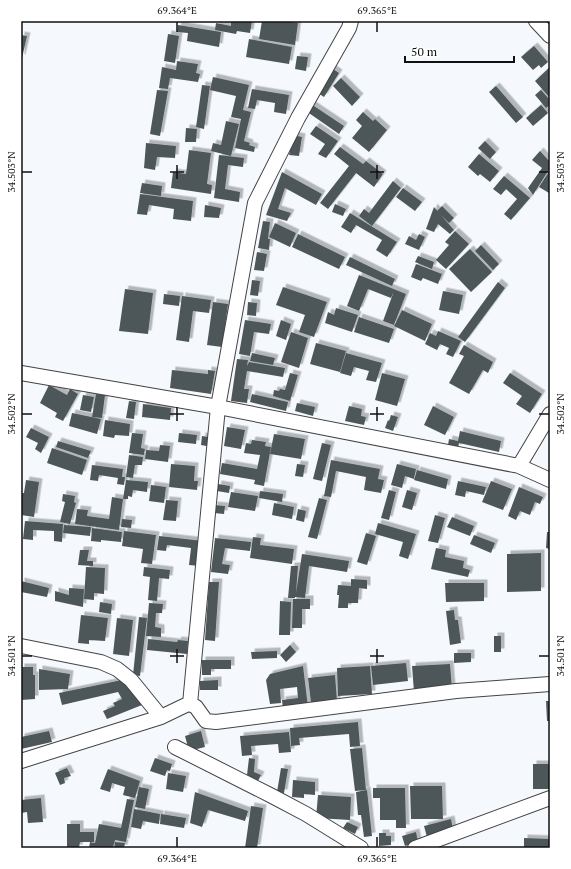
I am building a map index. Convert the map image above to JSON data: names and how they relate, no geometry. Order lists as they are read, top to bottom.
{
  "scale_bar": "50 m",
  "coordinates": [
    "69.364°E",
    "69.365°E",
    "34.503°N",
    "34.502°N",
    "34.501°N"
  ]
}
